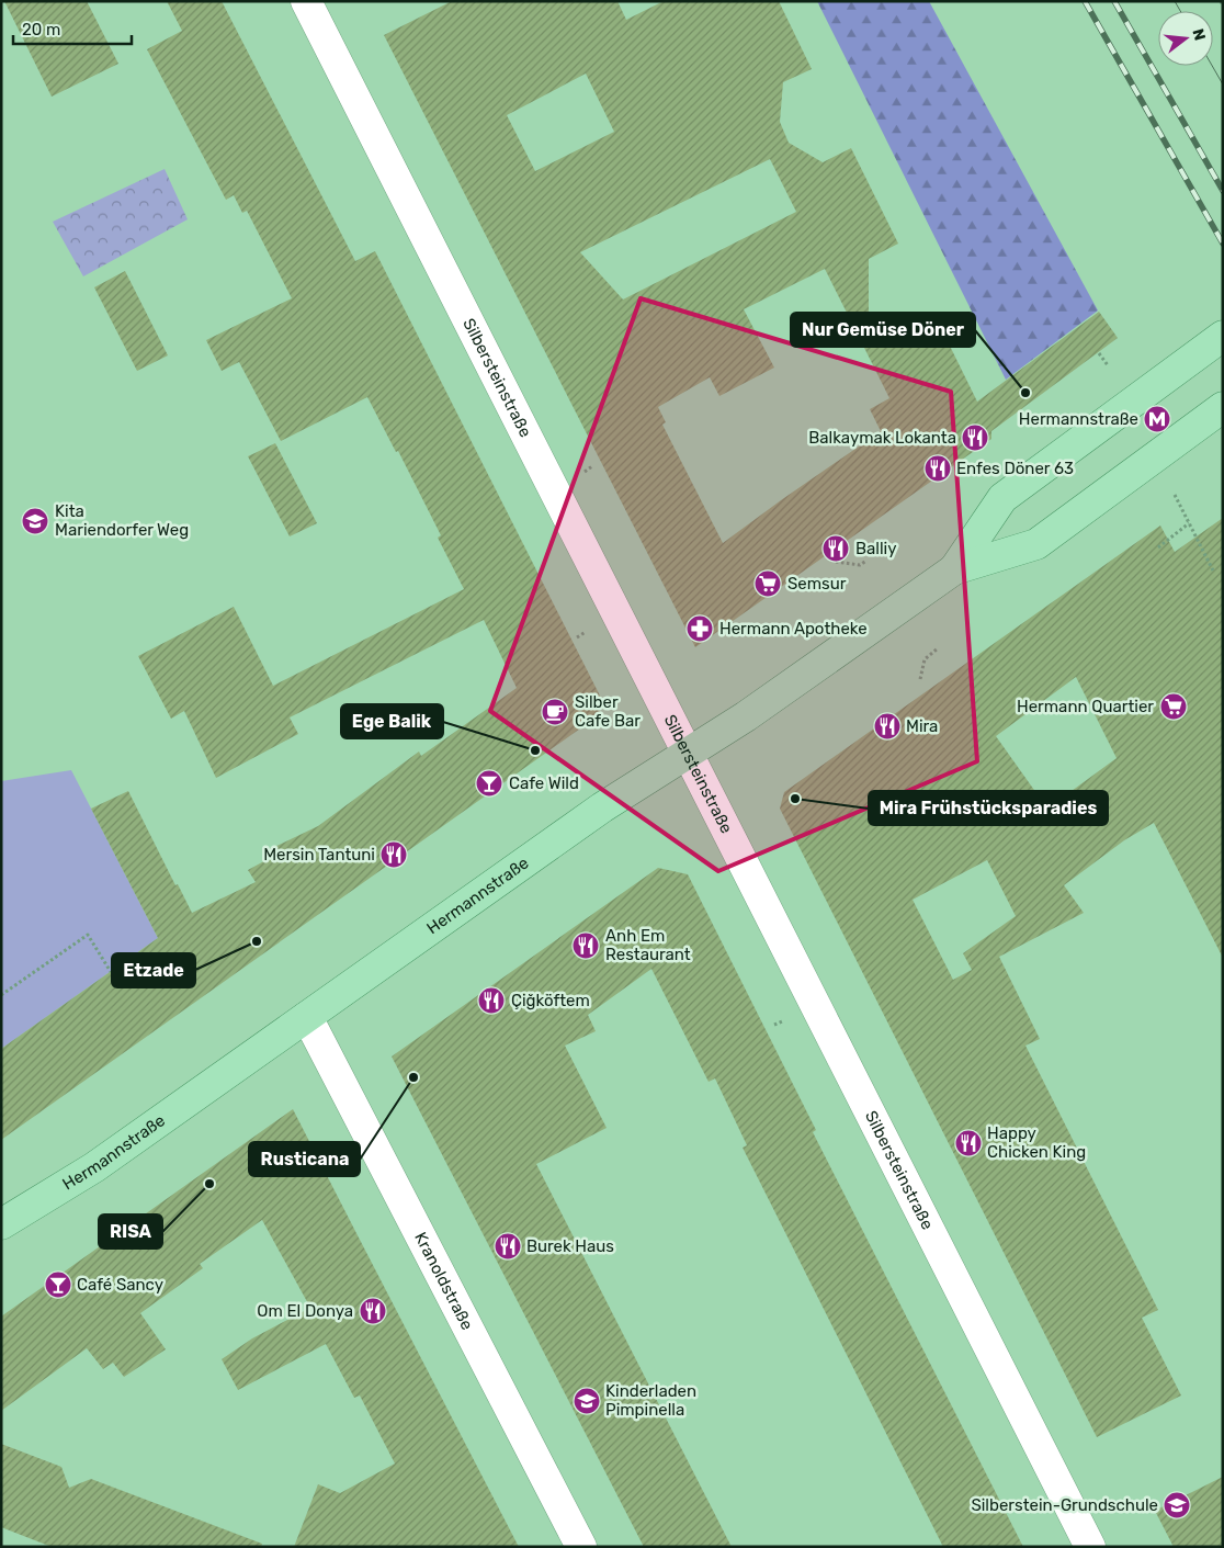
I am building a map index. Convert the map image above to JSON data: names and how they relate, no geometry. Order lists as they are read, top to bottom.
{
  "streets": {
    "main road": ["Hermannstraße"],
    "street": ["Silbersteinstraße", "Kranoldstraße"]
  },
  "crossings": [
    ["Silbersteinstraße", "Hermannstraße"],
    ["Hermannstraße", "Kranoldstraße"]
  ],
  "places": {
    "other": [
      "Nur Gemüse Döner",
      "Ege Balik",
      "Mira Frühstücksparadies",
      "Etzade",
      "Rusticana",
      "RISA"
    ],
    "metro station": ["Hermannstraße"],
    "restaurant": [
      "Balkaymak Lokanta",
      "Enfes Döner 63",
      "Balliy",
      "Mira",
      "Mersin Tantuni",
      "Anh Em Restaurant",
      "Çiğköftem",
      "Happy Chicken King",
      "Burek Haus",
      "Om El Donya"
    ],
    "school or university": ["Kita Mariendorfer Weg", "Kinderladen Pimpinella", "Silberstein-Grundschule"],
    "supermarket": ["Semsur", "Hermann Quartier"],
    "pharmacy": ["Hermann Apotheke"],
    "cafe": ["Silber Cafe Bar"],
    "bar": ["Cafe Wild", "Café Sancy"]
  },
  "scale_bar": "20 m",
  "north": "right"
}
